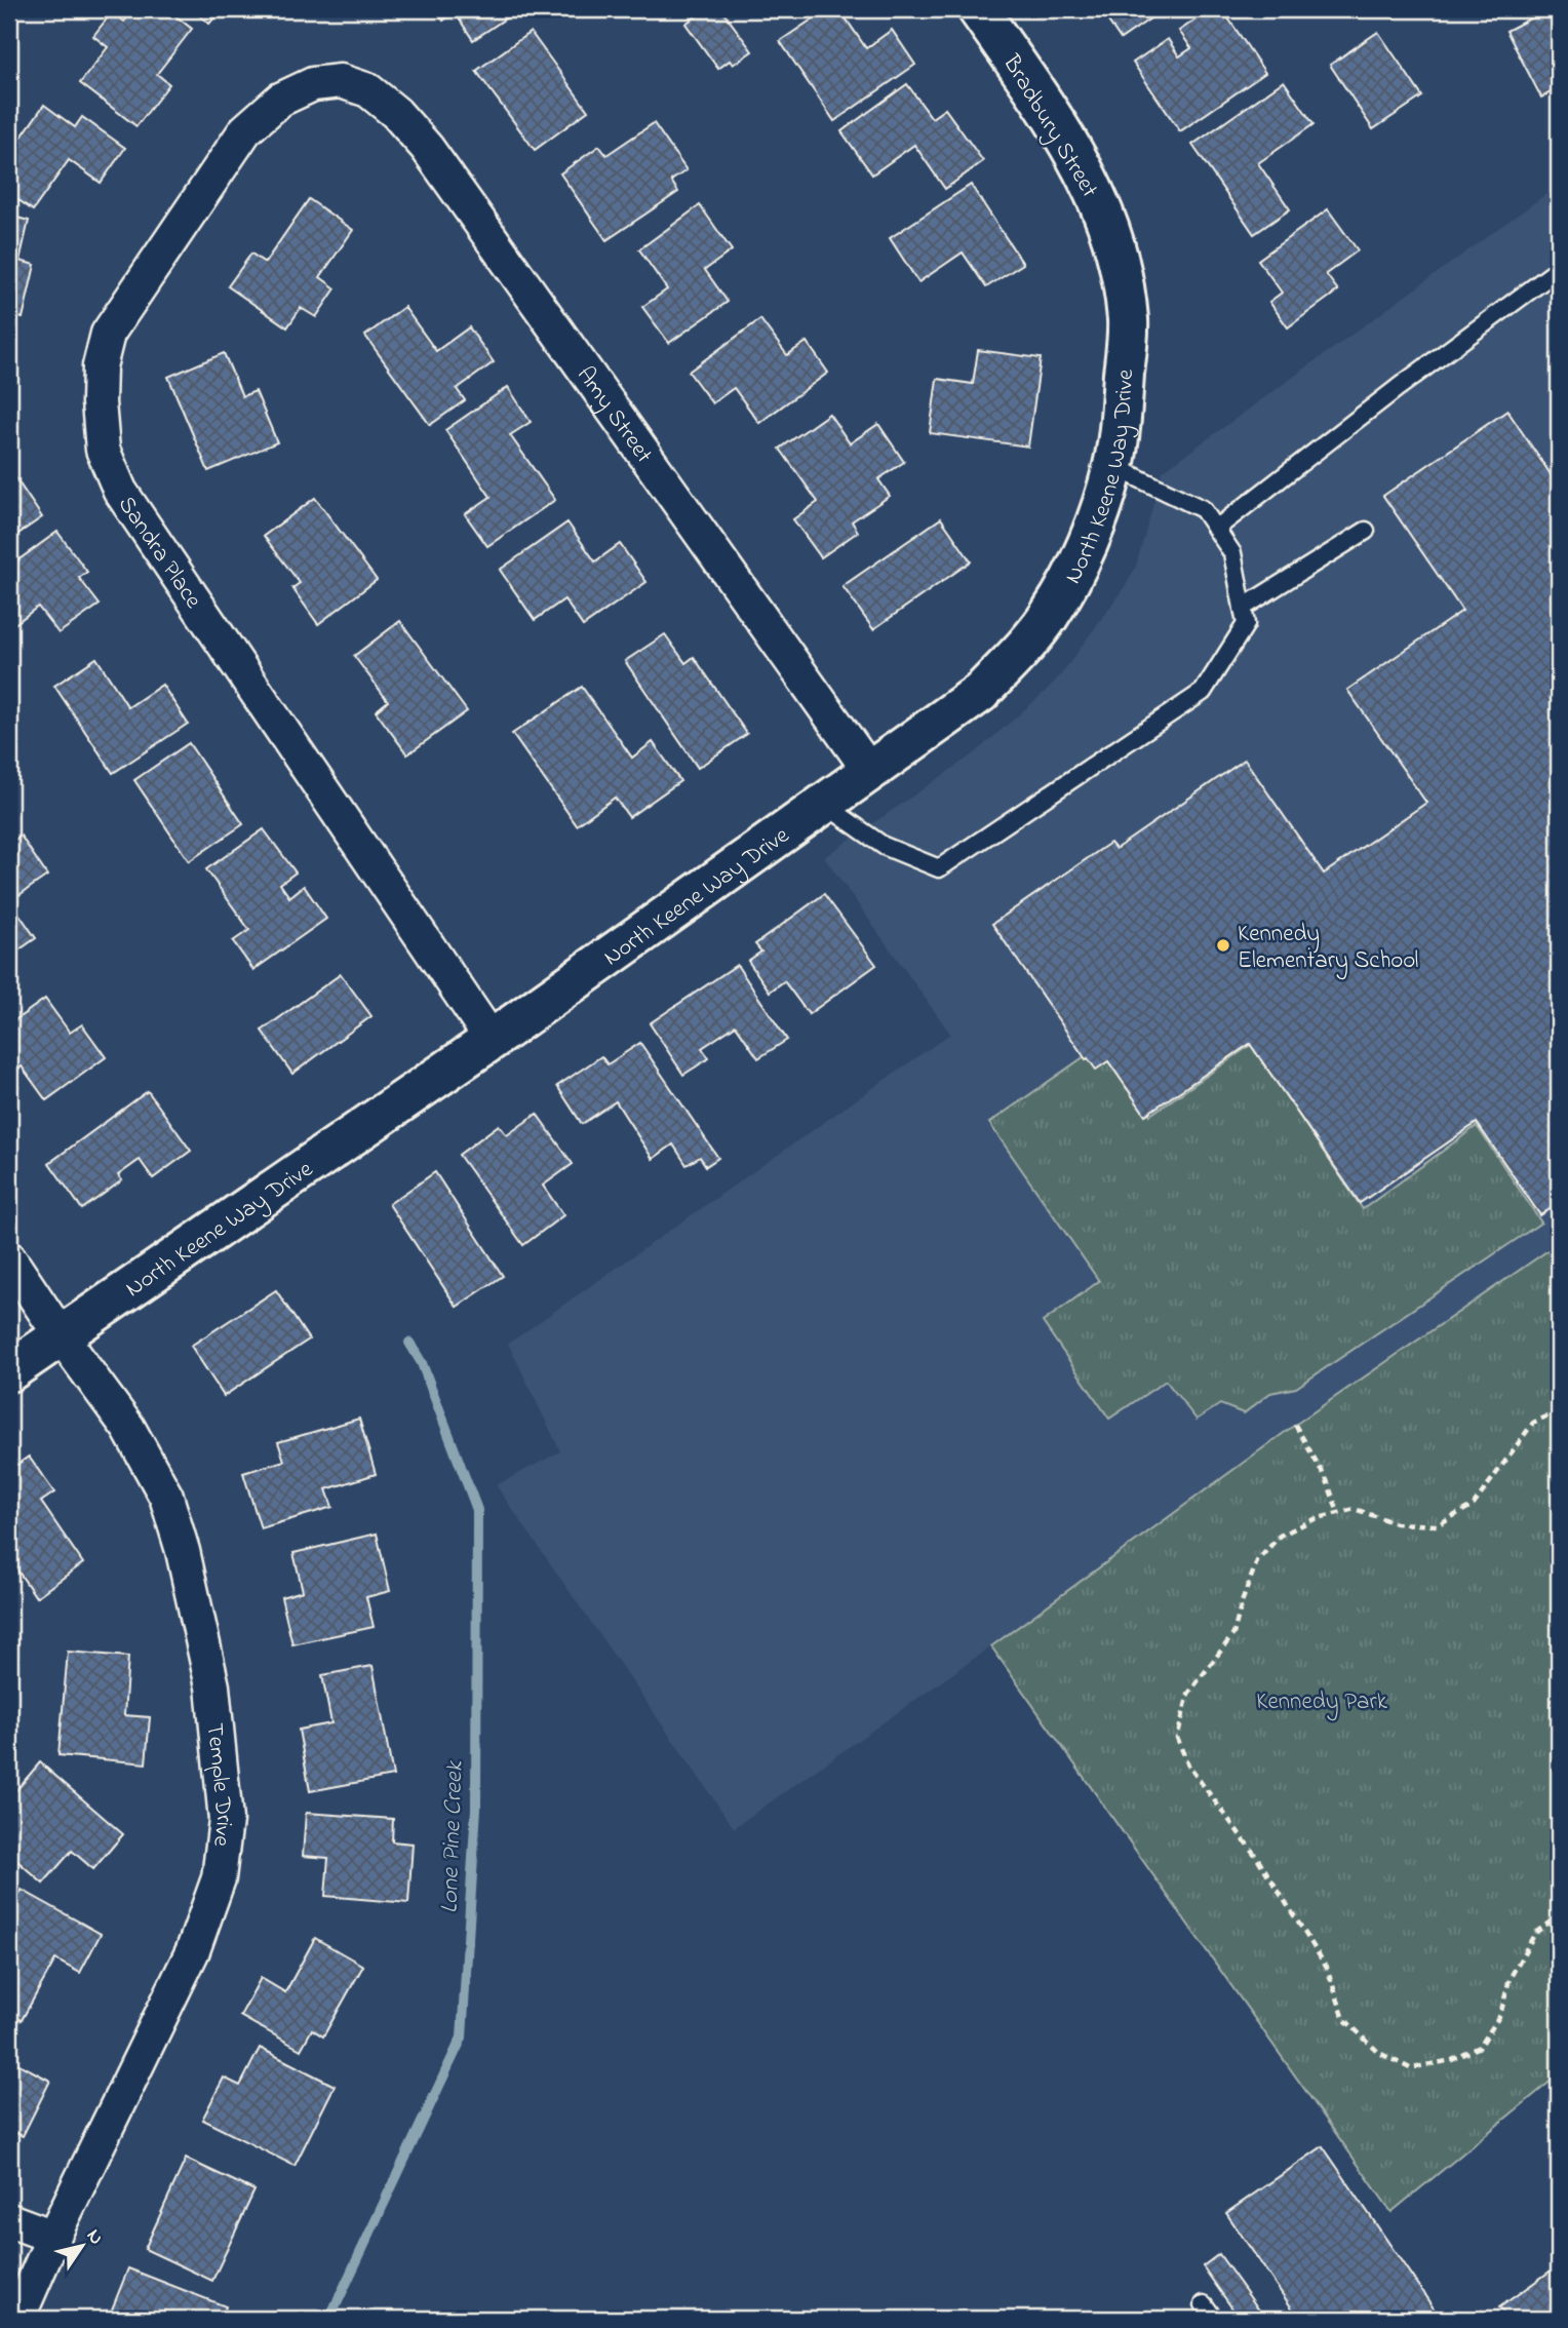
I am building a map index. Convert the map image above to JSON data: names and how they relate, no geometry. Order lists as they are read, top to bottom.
{
  "streets": {
    "street": [
      "Bradbury Street",
      "Amy Street",
      "North Keene Way Drive",
      "Sandra Place",
      "Temple Drive"
    ]
  },
  "crossings": [
    ["Bradbury Street", "North Keene Way Drive"],
    ["Amy Street", "North Keene Way Drive"],
    ["Amy Street", "Sandra Place"],
    ["North Keene Way Drive", "Sandra Place"],
    ["North Keene Way Drive", "Temple Drive"]
  ],
  "water": ["Lone Pine Creek"],
  "parks": ["Kennedy Park"],
  "places": ["Kennedy Elementary School"],
  "north": "top right"
}
